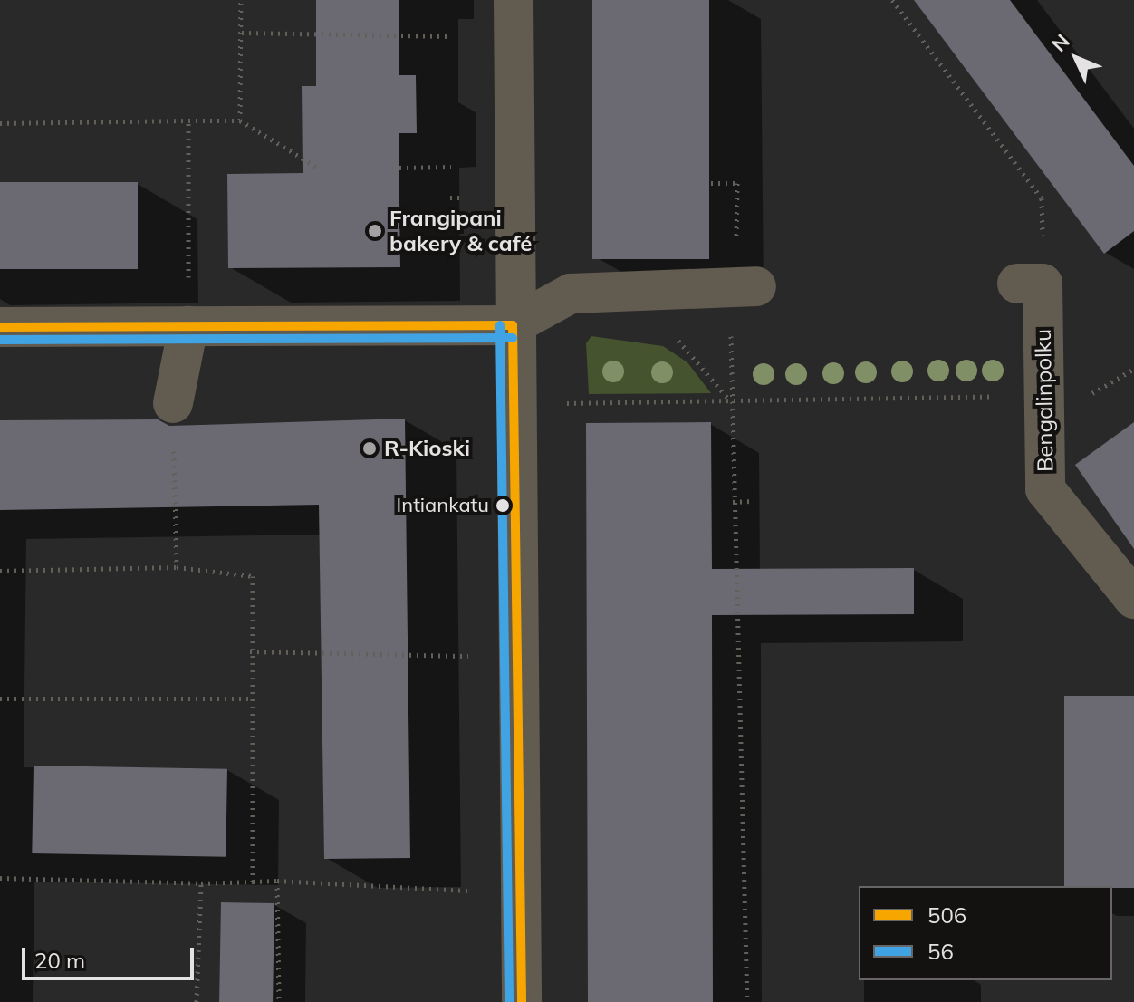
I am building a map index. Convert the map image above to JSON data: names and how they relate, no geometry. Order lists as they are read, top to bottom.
{
  "streets": {
    "street": ["Bengalinpolku"]
  },
  "places": ["Frangipani bakery & café", "R-Kioski", "Intiankatu"],
  "lines": ["transit line 506", "transit line 56"],
  "legend": ["506", "56"],
  "scale_bar": "20 m",
  "north": "top left"
}
